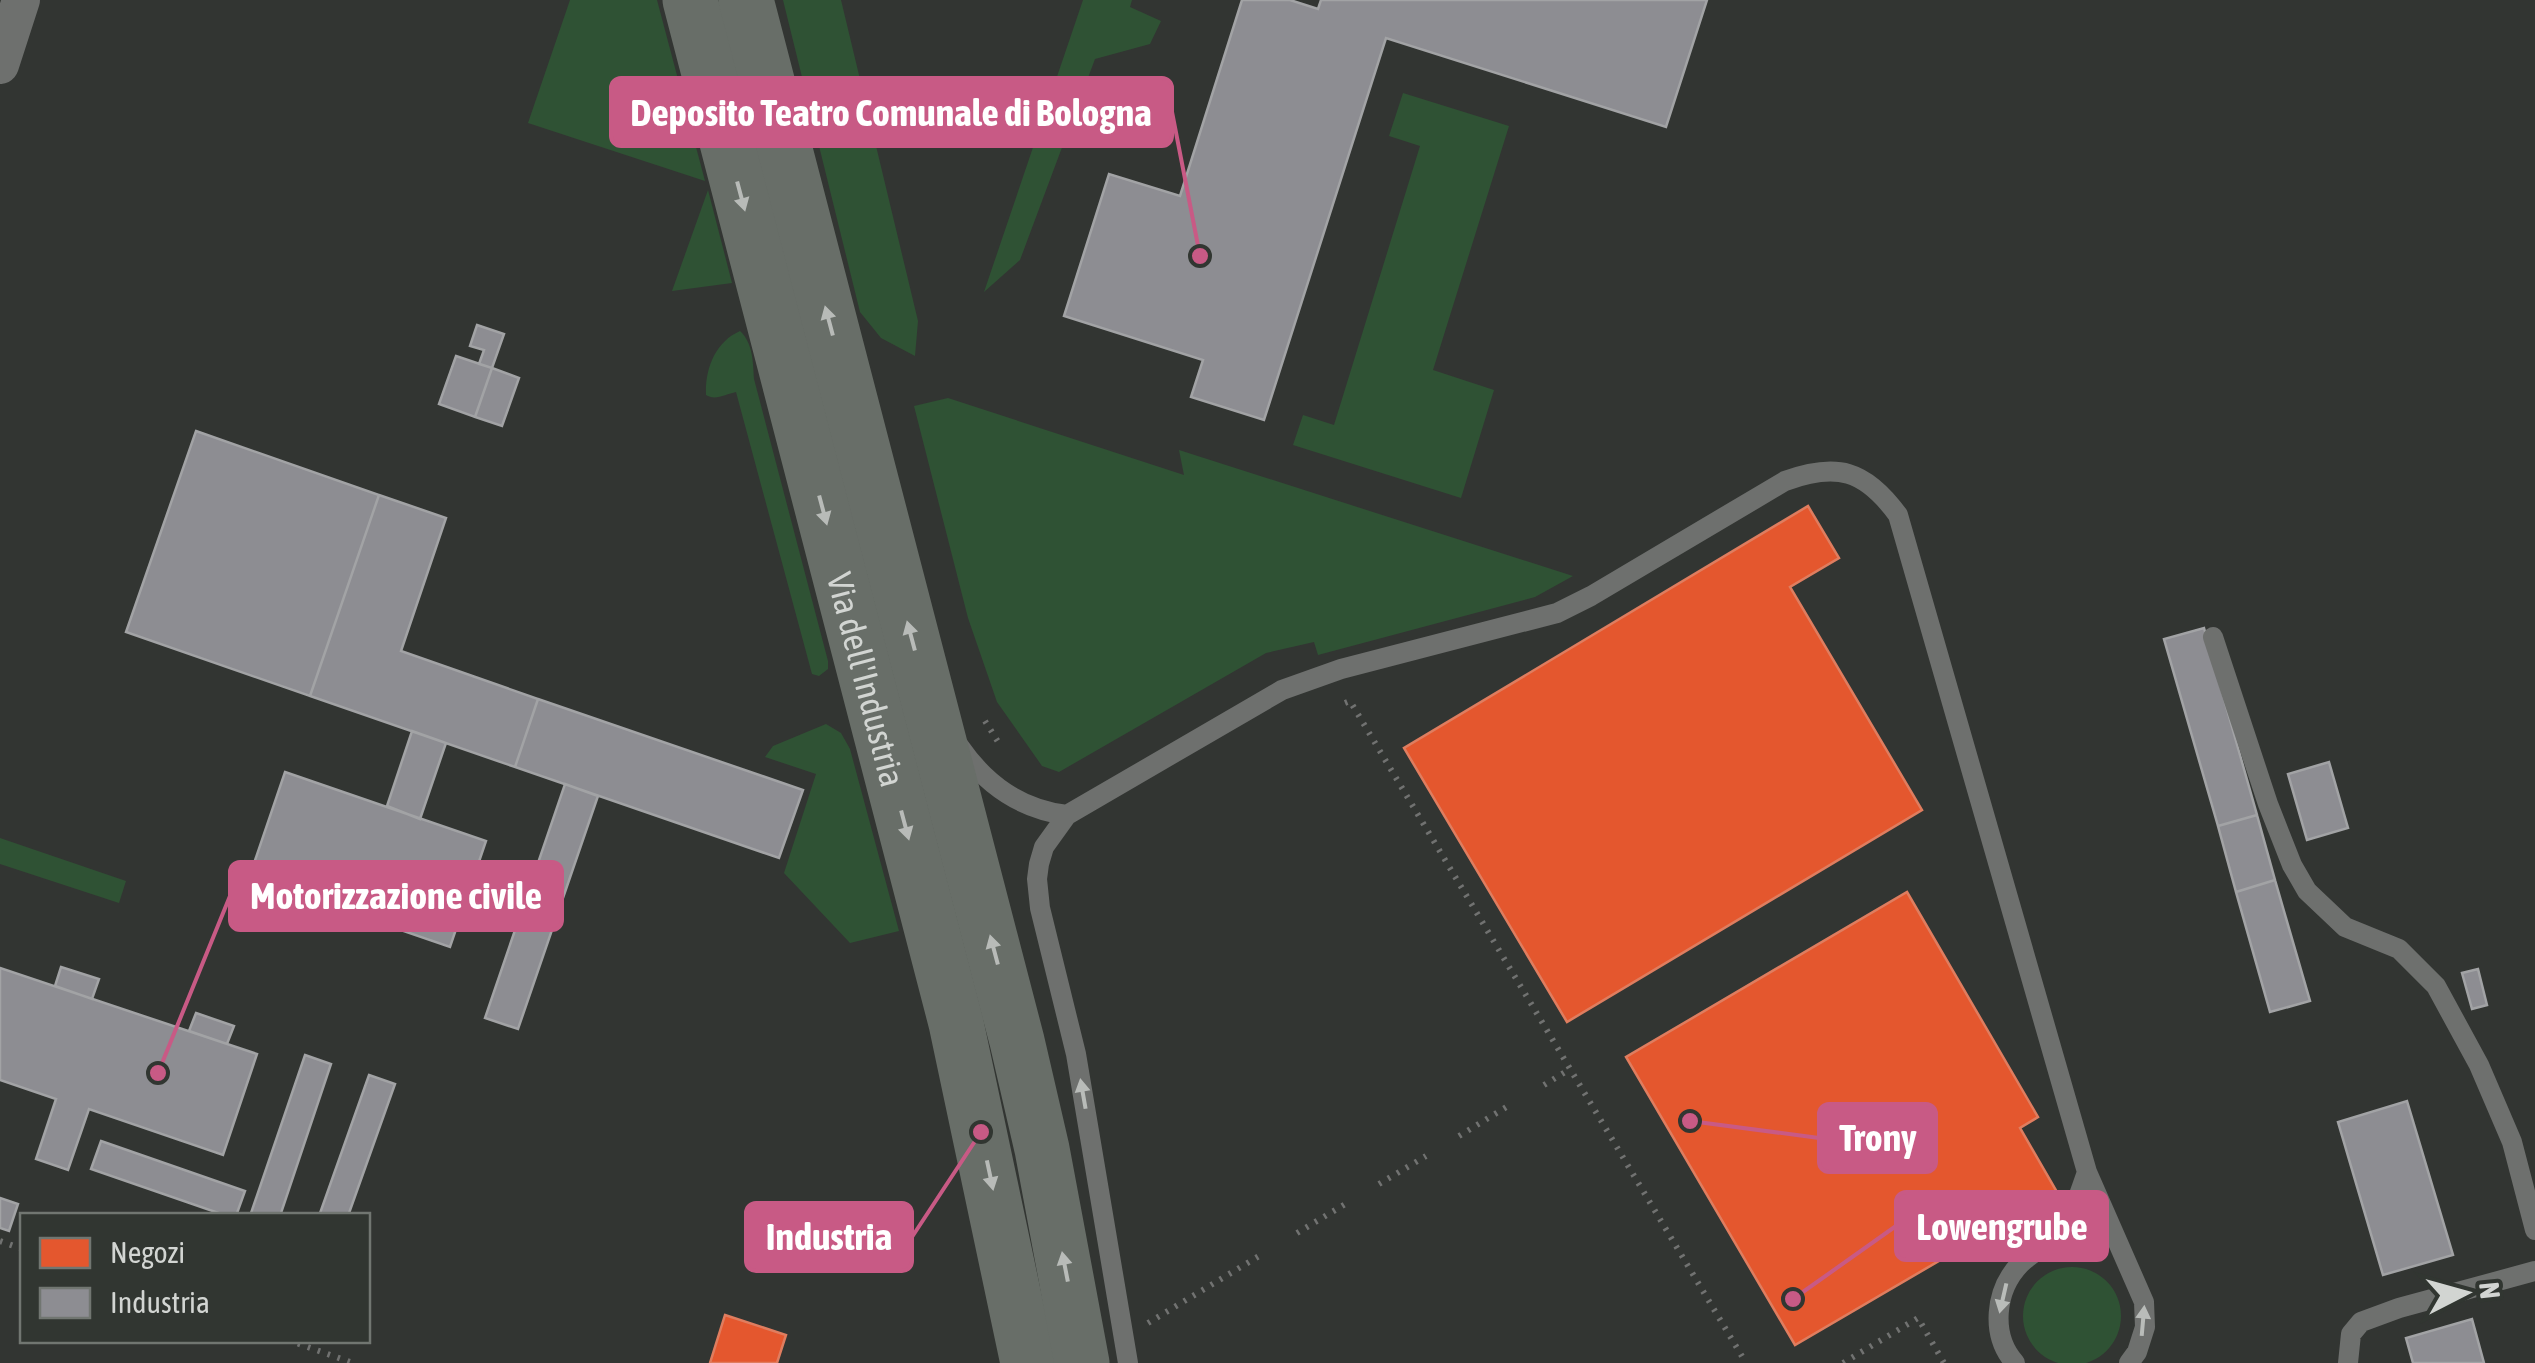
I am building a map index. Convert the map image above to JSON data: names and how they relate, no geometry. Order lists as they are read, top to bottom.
{
  "streets": {
    "main road": ["Via dell'Industria"]
  },
  "places": [
    "Deposito Teatro Comunale di Bologna",
    "Motorizzazione civile",
    "Trony",
    "Industria",
    "Lowengrube"
  ],
  "legend": ["Negozi", "Industria"],
  "north": "right"
}
